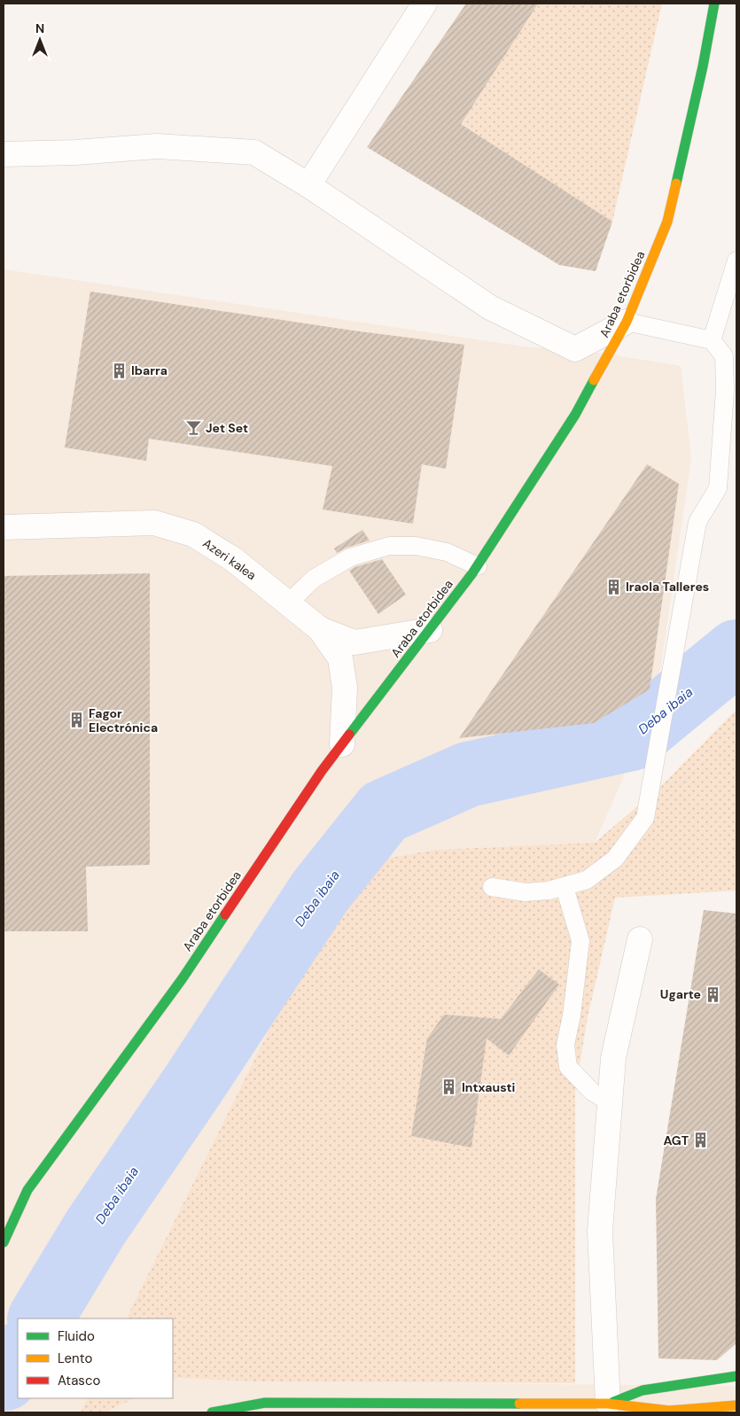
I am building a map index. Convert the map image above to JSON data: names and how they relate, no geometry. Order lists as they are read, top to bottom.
{
  "streets": {
    "street": ["Araba etorbidea", "Azeri kalea"]
  },
  "crossings": [
    ["Araba etorbidea", "Azeri kalea"]
  ],
  "water": ["Deba ibaia"],
  "places": {
    "building": [
      "Ibarra",
      "Iraola Talleres",
      "Fagor Electrónica",
      "Ugarte",
      "Intxausti",
      "AGT"
    ],
    "bar": ["Jet Set"]
  },
  "legend": ["Fluido", "Lento", "Atasco"],
  "north": "top"
}
